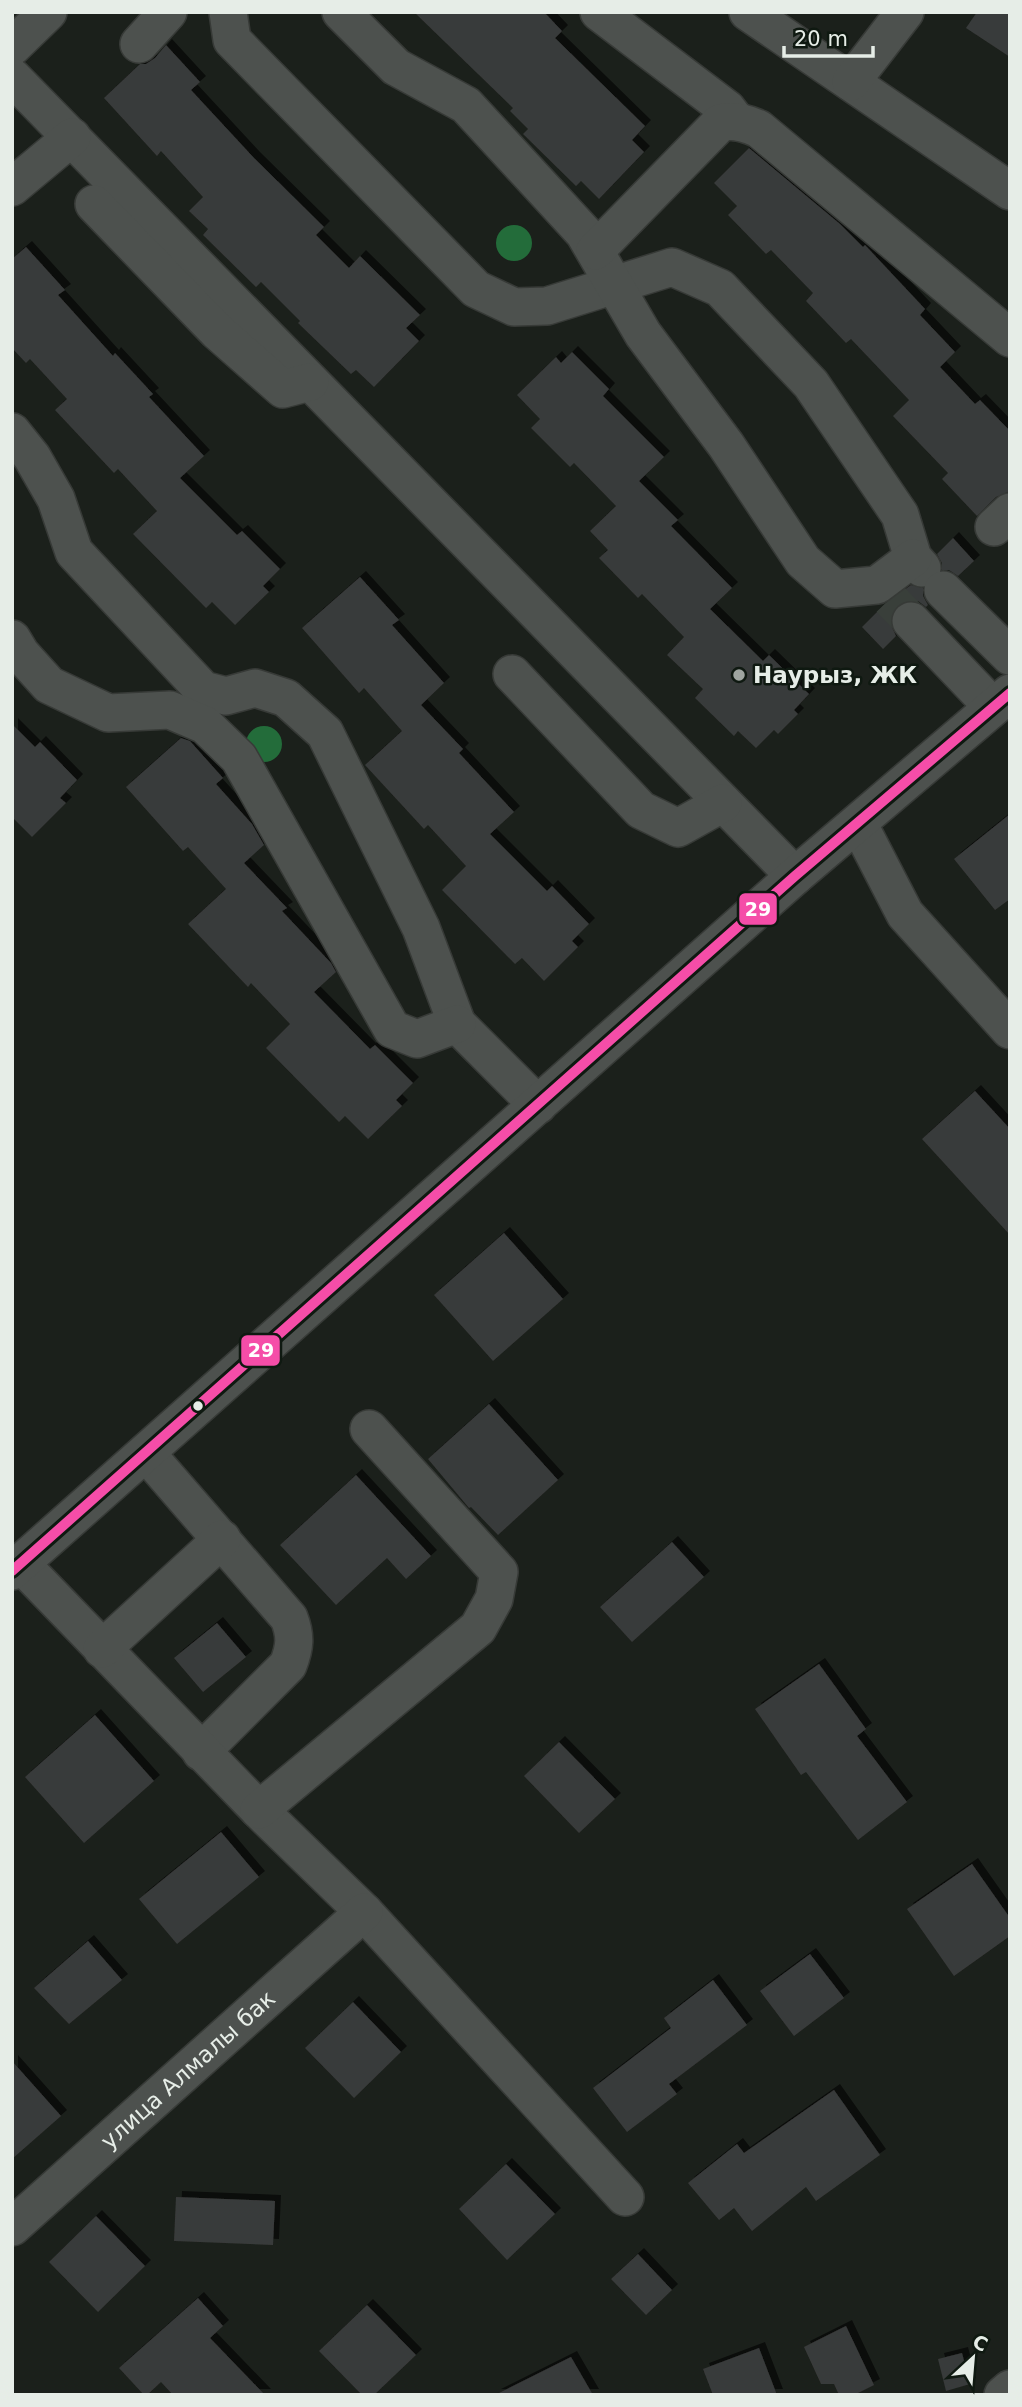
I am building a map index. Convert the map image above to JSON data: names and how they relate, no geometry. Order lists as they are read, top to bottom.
{
  "streets": {
    "street": ["улица Алмалы бак"]
  },
  "places": ["Наурыз, ЖК"],
  "lines": ["transit line 29"],
  "scale_bar": "20 m",
  "north": "top right"
}
